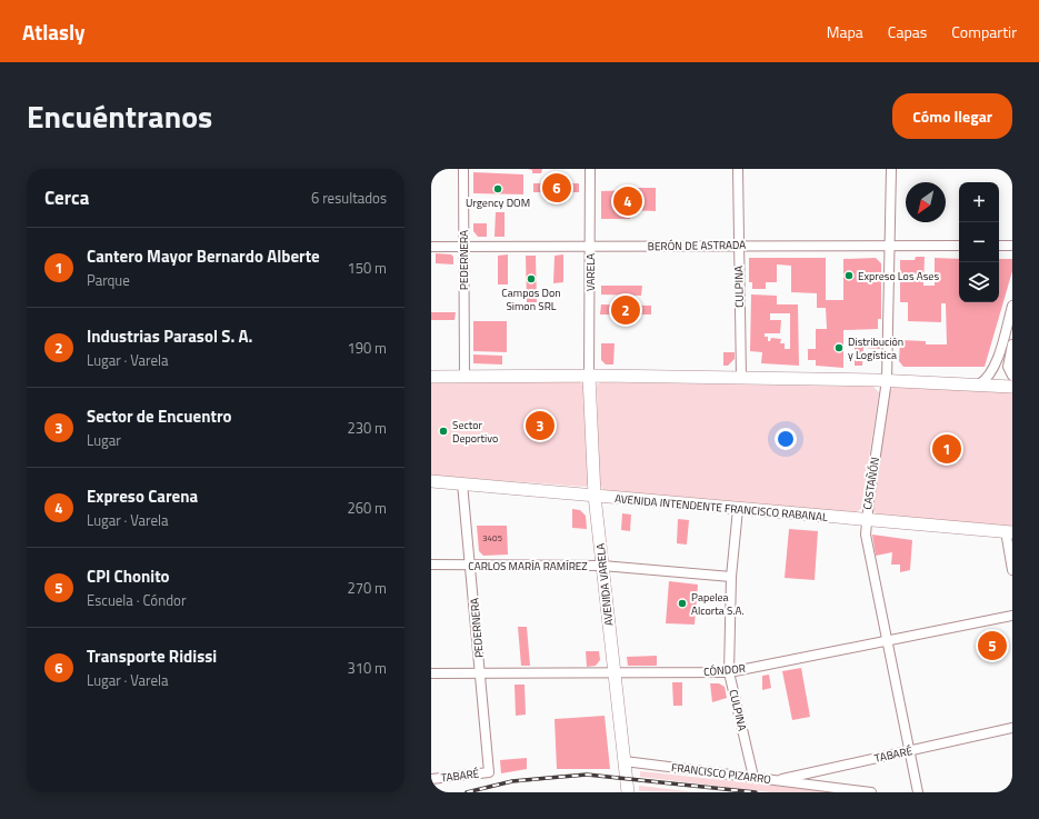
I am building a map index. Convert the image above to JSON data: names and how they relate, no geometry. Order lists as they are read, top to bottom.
{
  "streets": {
    "main road": ["AVENIDA INTENDENTE FRANCISCO RABANAL", "AVENIDA VARELA"],
    "street": [
      "BERÓN DE ASTRADA",
      "PEDERNERA",
      "VARELA",
      "CULPINA",
      "CASTAÑÓN",
      "CARLOS MARÍA RAMÍREZ",
      "CÓNDOR",
      "TABARÉ",
      "FRANCISCO PIZARRO"
    ]
  },
  "crossings": [
    ["BERÓN DE ASTRADA", "PEDERNERA"],
    ["BERÓN DE ASTRADA", "VARELA"],
    ["BERÓN DE ASTRADA", "CULPINA"],
    ["BERÓN DE ASTRADA", "CASTAÑÓN"],
    ["PEDERNERA", "AVENIDA INTENDENTE FRANCISCO RABANAL"],
    ["PEDERNERA", "CARLOS MARÍA RAMÍREZ"],
    ["PEDERNERA", "CÓNDOR"],
    ["PEDERNERA", "TABARÉ"],
    ["VARELA", "AVENIDA VARELA"],
    ["CULPINA", "AVENIDA INTENDENTE FRANCISCO RABANAL"],
    ["CULPINA", "CARLOS MARÍA RAMÍREZ"],
    ["CULPINA", "CÓNDOR"],
    ["CULPINA", "FRANCISCO PIZARRO"],
    ["CASTAÑÓN", "AVENIDA INTENDENTE FRANCISCO RABANAL"],
    ["CASTAÑÓN", "CÓNDOR"],
    ["CASTAÑÓN", "TABARÉ"],
    ["AVENIDA INTENDENTE FRANCISCO RABANAL", "AVENIDA VARELA"],
    ["CARLOS MARÍA RAMÍREZ", "AVENIDA VARELA"],
    ["AVENIDA VARELA", "CÓNDOR"],
    ["AVENIDA VARELA", "FRANCISCO PIZARRO"],
    ["TABARÉ", "FRANCISCO PIZARRO"]
  ],
  "places": [
    "Urgency DOM",
    "Expreso Los Ases",
    "Campos Don Simon SRL",
    "Distribución y Logística",
    "Sector Deportivo",
    "Papelea Alcorta S.A."
  ],
  "house_numbers": ["3405"],
  "north": "bottom left",
  "page": {
    "header": "Atlasly",
    "nav": ["Mapa", "Capas", "Compartir"],
    "title": "Encuéntranos",
    "buttons": "Cómo llegar",
    "heading": ["Cerca", "6 resultados"],
    "pins": [
      "6",
      "4",
      "2",
      "3",
      "1",
      "5"
    ],
    "map_buttons": ["+", "−"],
    "list": [
      {
        "mark": "1",
        "name": "Cantero Mayor Bernardo Alberte",
        "note": "Parque",
        "value": "150 m"
      },
      {
        "mark": "2",
        "name": "Industrias Parasol S. A.",
        "note": "Lugar · Varela",
        "value": "190 m"
      },
      {
        "mark": "3",
        "name": "Sector de Encuentro",
        "note": "Lugar",
        "value": "230 m"
      },
      {
        "mark": "4",
        "name": "Expreso Carena",
        "note": "Lugar · Varela",
        "value": "260 m"
      },
      {
        "mark": "5",
        "name": "CPI Chonito",
        "note": "Escuela · Cóndor",
        "value": "270 m"
      },
      {
        "mark": "6",
        "name": "Transporte Ridissi",
        "note": "Lugar · Varela",
        "value": "310 m"
      }
    ]
  }
}
